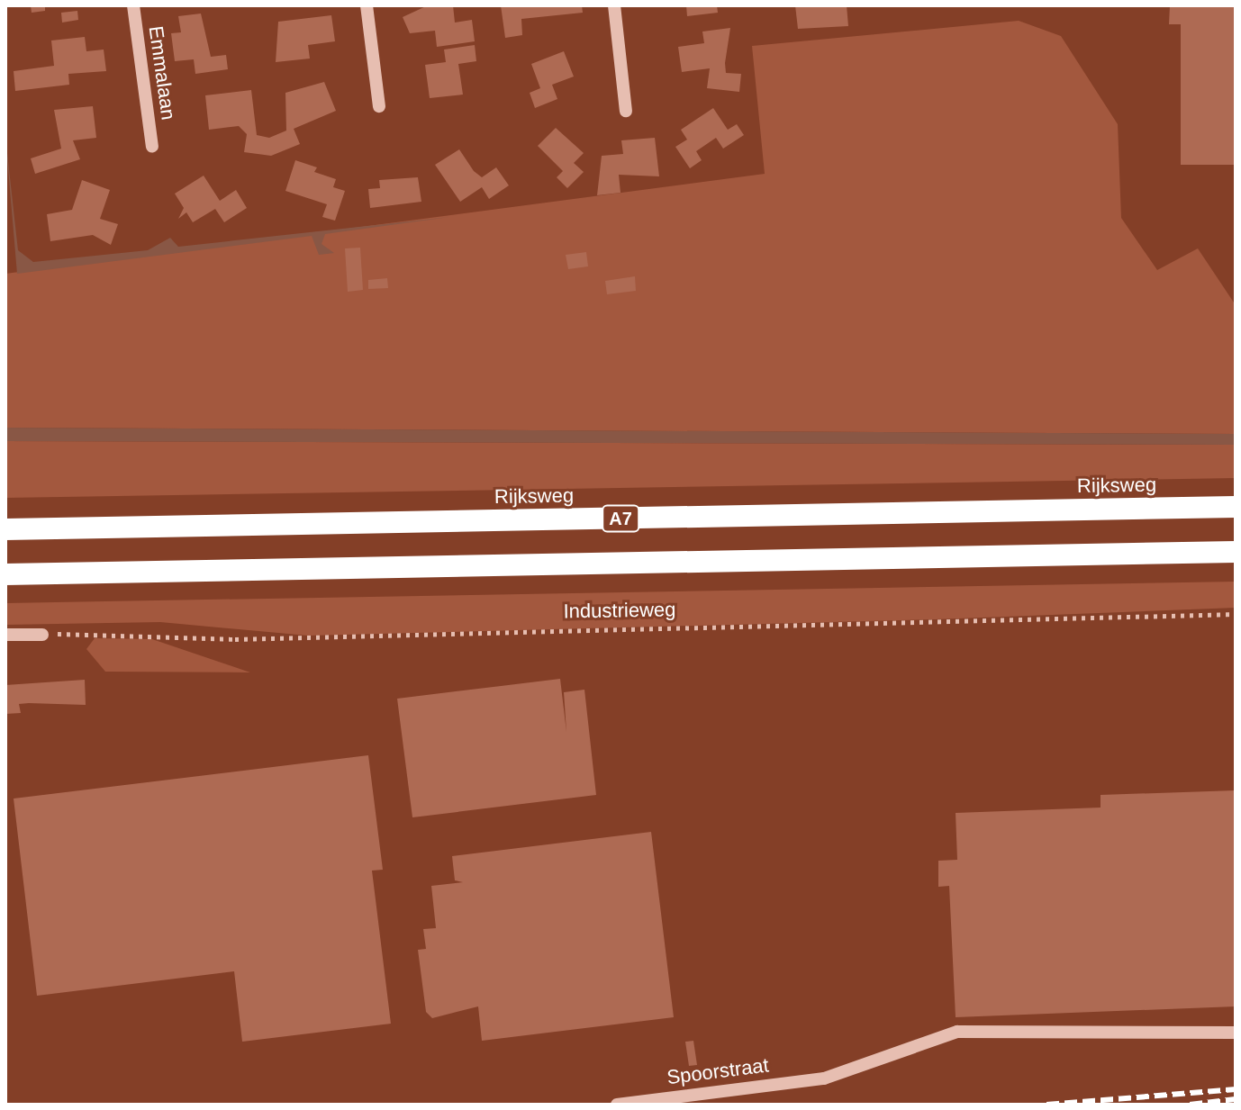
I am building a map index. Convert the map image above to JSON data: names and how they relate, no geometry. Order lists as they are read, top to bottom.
{
  "streets": {
    "highway": ["Rijksweg", "A7"],
    "street": ["Emmalaan", "Spoorstraat"],
    "path": ["Industrieweg"]
  }
}
